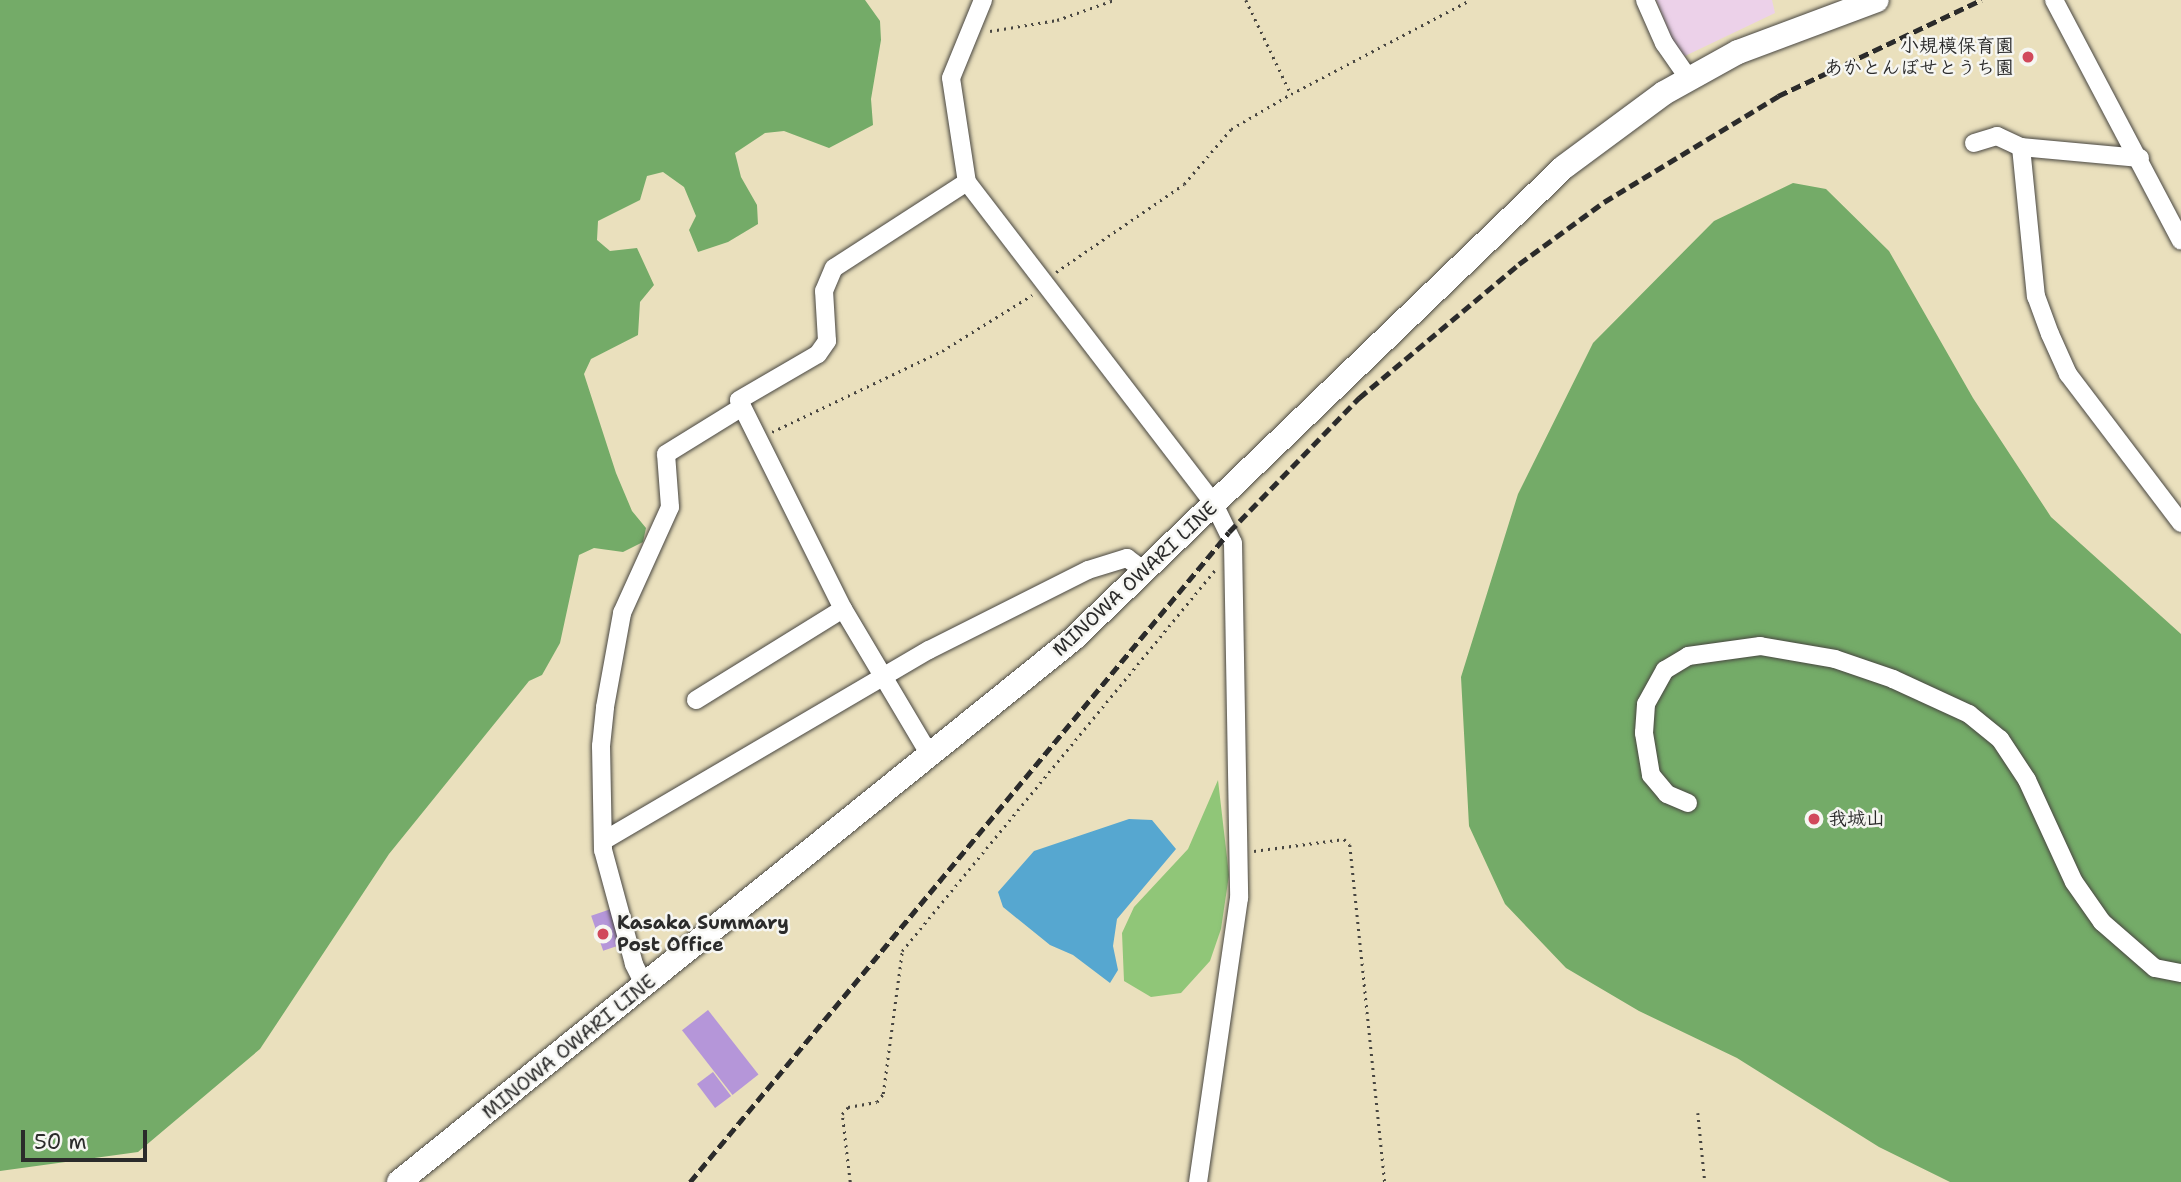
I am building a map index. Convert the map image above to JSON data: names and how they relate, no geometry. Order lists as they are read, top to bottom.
{
  "streets": {
    "main road": ["MINOWA OWARI LINE"]
  },
  "places": ["小規模保育園 あかとんぼせとうち園", "我城山", "Kasaka Summary Post Office"],
  "scale_bar": "50 m"
}
